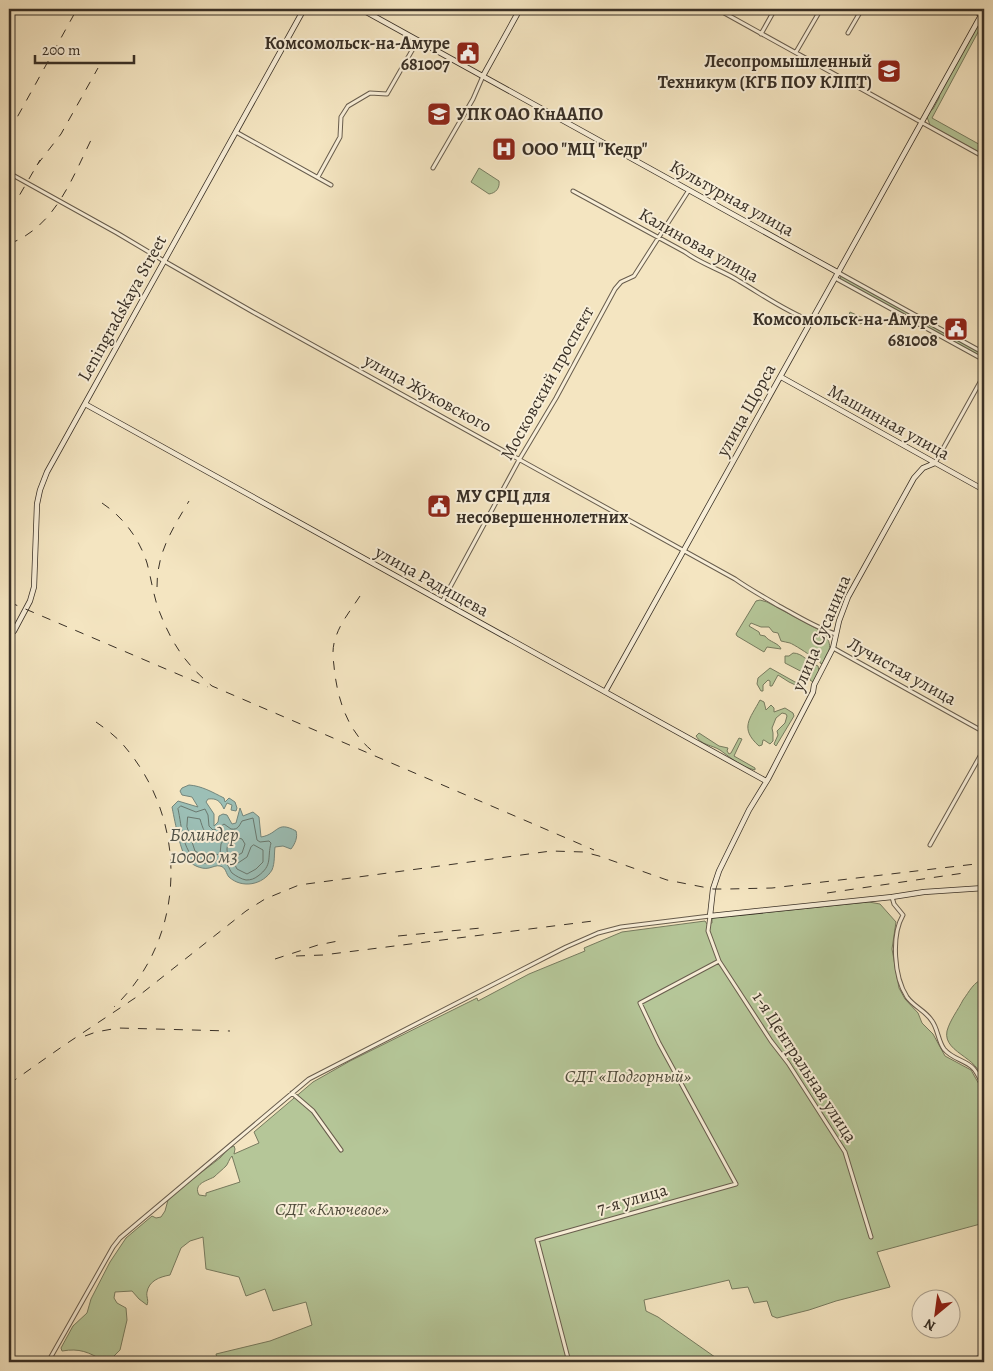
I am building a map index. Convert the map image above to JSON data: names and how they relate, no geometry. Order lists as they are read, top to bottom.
{
  "streets": {
    "street": [
      "Культурная улица",
      "Калиновая улица",
      "Leningradskaya Street",
      "Московский проспект",
      "улица Жуковского",
      "улица Щорса",
      "Машинная улица",
      "улица Радищева",
      "улица Сусанина",
      "Лучистая улица",
      "1-я Центральная улица",
      "7-я улица"
    ]
  },
  "crossings": [
    ["Культурная улица", "Московский проспект"],
    ["Культурная улица", "улица Щорса"],
    ["Калиновая улица", "Московский проспект"],
    ["Калиновая улица", "улица Щорса"],
    ["Leningradskaya Street", "улица Жуковского"],
    ["Leningradskaya Street", "улица Радищева"],
    ["Московский проспект", "улица Жуковского"],
    ["Московский проспект", "улица Радищева"],
    ["улица Жуковского", "улица Щорса"],
    ["улица Жуковского", "улица Сусанина"],
    ["улица Щорса", "Машинная улица"],
    ["улица Щорса", "улица Радищева"],
    ["Машинная улица", "улица Сусанина"],
    ["улица Радищева", "улица Сусанина"],
    ["улица Сусанина", "Лучистая улица"],
    ["улица Сусанина", "1-я Центральная улица"],
    ["1-я Центральная улица", "7-я улица"]
  ],
  "water": ["Болиндер 10000 м3"],
  "parks": ["СДТ «Подгорный»", "СДТ «Ключевое»"],
  "places": {
    "public building": ["Комсомольск-на-Амуре 681007", "Комсомольск-на-Амуре 681008", "МУ СРЦ для несовершеннолетних"],
    "school or university": ["Лесопромышленный Техникум (КГБ ПОУ КЛПТ)", "УПК ОАО КнААПО"],
    "hospital": ["ООО \"МЦ \"Кедр\""]
  },
  "scale_bar": "200 m",
  "north": "bottom left"
}
